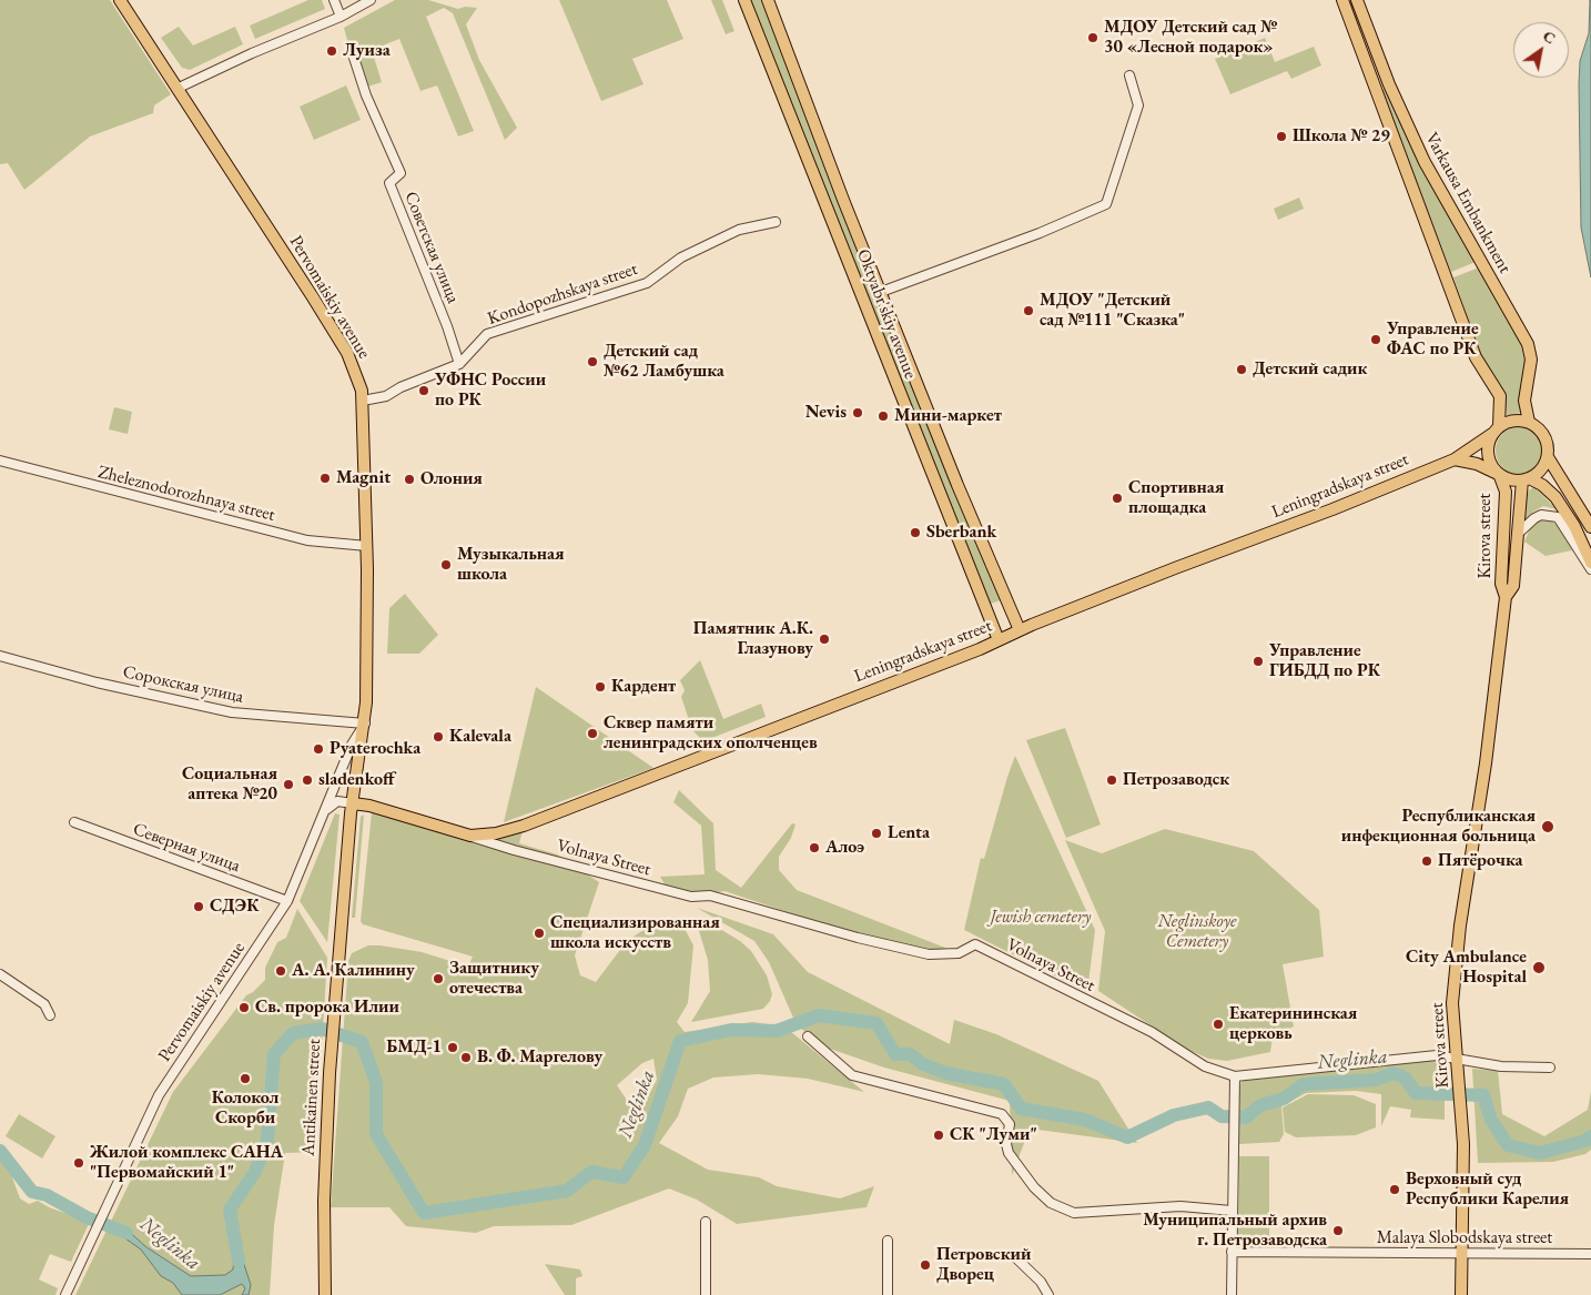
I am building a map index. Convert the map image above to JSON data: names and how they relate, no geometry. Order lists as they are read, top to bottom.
{
  "streets": {
    "main road": [
      "Varkausa Embankment",
      "Pervomaiskiy avenue",
      "Oktyabr'skiy avenue",
      "Leningradskaya street",
      "Kirova street",
      "Antikainen street"
    ],
    "street": [
      "Советская улица",
      "Kondopozhskaya street",
      "Zheleznodorozhnaya street",
      "Сорокская улица",
      "Северная улица",
      "Volnaya Street",
      "Malaya Slobodskaya street"
    ]
  },
  "crossings": [
    ["Varkausa Embankment", "Leningradskaya street"],
    ["Varkausa Embankment", "Kirova street"],
    ["Советская улица", "Kondopozhskaya street"],
    ["Kondopozhskaya street", "Pervomaiskiy avenue"],
    ["Pervomaiskiy avenue", "Leningradskaya street"],
    ["Pervomaiskiy avenue", "Zheleznodorozhnaya street"],
    ["Pervomaiskiy avenue", "Сорокская улица"],
    ["Pervomaiskiy avenue", "Северная улица"],
    ["Pervomaiskiy avenue", "Antikainen street"],
    ["Oktyabr'skiy avenue", "Leningradskaya street"],
    ["Leningradskaya street", "Kirova street"],
    ["Leningradskaya street", "Volnaya Street"],
    ["Leningradskaya street", "Antikainen street"],
    ["Kirova street", "Volnaya Street"],
    ["Kirova street", "Malaya Slobodskaya street"]
  ],
  "water": ["Neglinka"],
  "parks": ["Jewish cemetery", "Neglinskoye Cemetery"],
  "places": [
    "МДОУ Детский сад № 30 «Лесной подарок»",
    "Луиза",
    "Школа № 29",
    "МДОУ \"Детский сад №111 \"Сказка\"",
    "Управление ФАС по РК",
    "Детский сад №62 Ламбушка",
    "Детский садик",
    "УФНС России по РК",
    "Nevis",
    "Мини-маркет",
    "Magnit",
    "Олония",
    "Спортивная площадка",
    "Sberbank",
    "Музыкальная школа",
    "Памятник А.К. Глазунову",
    "Управление ГИБДД по РК",
    "Кардент",
    "Сквер памяти ленинградских ополченцев",
    "Kalevala",
    "Pyaterochka",
    "sladenkoff",
    "Петрозаводск",
    "Социальная аптека №20",
    "Республиканская инфекционная больница",
    "Lenta",
    "Алоэ",
    "Пятёрочка",
    "СДЭК",
    "Специализированная школа искусств",
    "City Ambulance Hospital",
    "А. А. Калинину",
    "Защитнику отечества",
    "Св. пророка Илии",
    "Екатерининская церковь",
    "БМД-1",
    "В. Ф. Маргелову",
    "Колокол Скорби",
    "СК \"Луми\"",
    "Жилой комплекс САНА \"Первомайский 1\"",
    "Верховный суд Республики Карелия",
    "Муниципальный архив г. Петрозаводска",
    "Петровский Дворец"
  ],
  "north": "top right"
}
